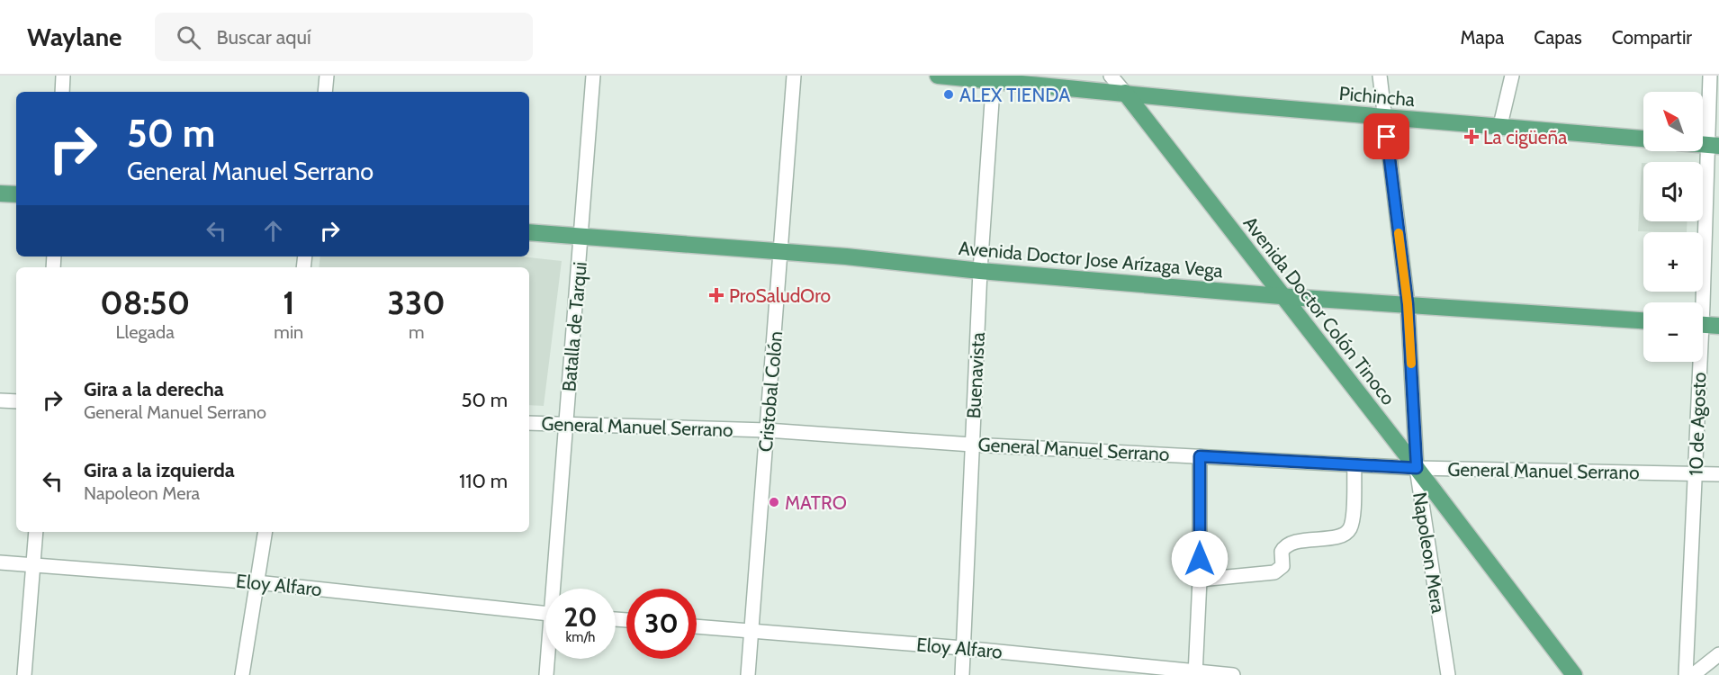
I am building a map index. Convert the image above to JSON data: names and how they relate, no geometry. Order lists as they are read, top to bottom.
{
  "streets": {
    "main road": ["Pichincha", "Avenida Doctor Jose Arízaga Vega", "Avenida Doctor Colón Tinoco"],
    "street": [
      "Batalla de Tarqui",
      "Buenavista",
      "Cristobal Colón",
      "10 de Agosto",
      "General Manuel Serrano",
      "Napoleon Mera",
      "Eloy Alfaro"
    ]
  },
  "crossings": [
    ["Pichincha", "Avenida Doctor Colón Tinoco"],
    ["Pichincha", "Buenavista"],
    ["Pichincha", "Napoleon Mera"],
    ["Avenida Doctor Jose Arízaga Vega", "Avenida Doctor Colón Tinoco"],
    ["Avenida Doctor Jose Arízaga Vega", "Batalla de Tarqui"],
    ["Avenida Doctor Jose Arízaga Vega", "Buenavista"],
    ["Avenida Doctor Jose Arízaga Vega", "Cristobal Colón"],
    ["Avenida Doctor Jose Arízaga Vega", "Napoleon Mera"],
    ["Avenida Doctor Colón Tinoco", "General Manuel Serrano"],
    ["Avenida Doctor Colón Tinoco", "Napoleon Mera"],
    ["Batalla de Tarqui", "General Manuel Serrano"],
    ["Buenavista", "General Manuel Serrano"],
    ["Buenavista", "Eloy Alfaro"],
    ["Cristobal Colón", "General Manuel Serrano"],
    ["Cristobal Colón", "Eloy Alfaro"],
    ["10 de Agosto", "General Manuel Serrano"],
    ["General Manuel Serrano", "Napoleon Mera"]
  ],
  "places": {
    "other": ["ALEX TIENDA", "MATRO"],
    "health": ["La cigüeña", "ProSaludOro"]
  },
  "north": "top left",
  "page": {
    "header": "Waylane",
    "search": "Buscar aquí",
    "nav": ["Mapa", "Capas", "Compartir"],
    "map_buttons": ["+", "−"],
    "turn": ["50 m", "General Manuel Serrano"],
    "eta": [
      "08:50",
      "Llegada",
      "1",
      "min",
      "330",
      "m"
    ],
    "list": [
      {
        "name": "Gira a la derecha",
        "note": "General Manuel Serrano",
        "value": "50 m"
      },
      {
        "name": "Gira a la izquierda",
        "note": "Napoleon Mera",
        "value": "110 m"
      }
    ],
    "speed": "20 km/h",
    "limit": "30"
  }
}
